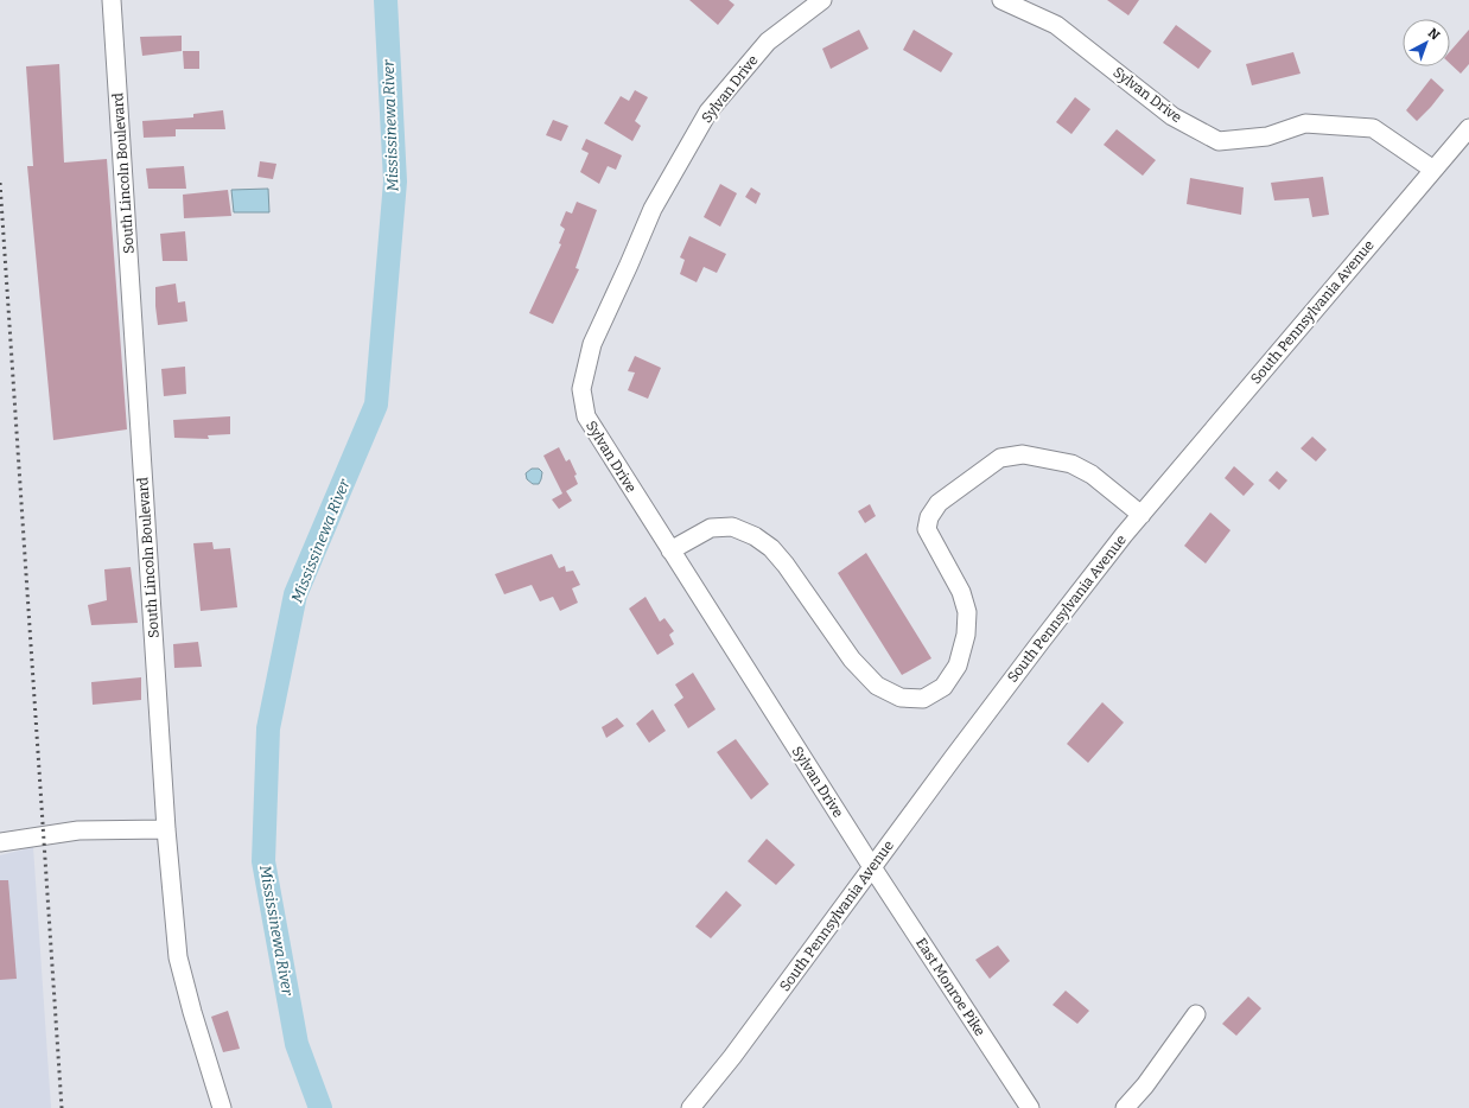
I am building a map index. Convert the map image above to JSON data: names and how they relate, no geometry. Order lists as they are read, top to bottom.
{
  "streets": {
    "street": [
      "Sylvan Drive",
      "South Lincoln Boulevard",
      "South Pennsylvania Avenue",
      "East Monroe Pike"
    ]
  },
  "crossings": [
    ["Sylvan Drive", "South Pennsylvania Avenue"],
    ["Sylvan Drive", "East Monroe Pike"],
    ["South Pennsylvania Avenue", "East Monroe Pike"]
  ],
  "water": ["Mississinewa River"],
  "north": "top right"
}
